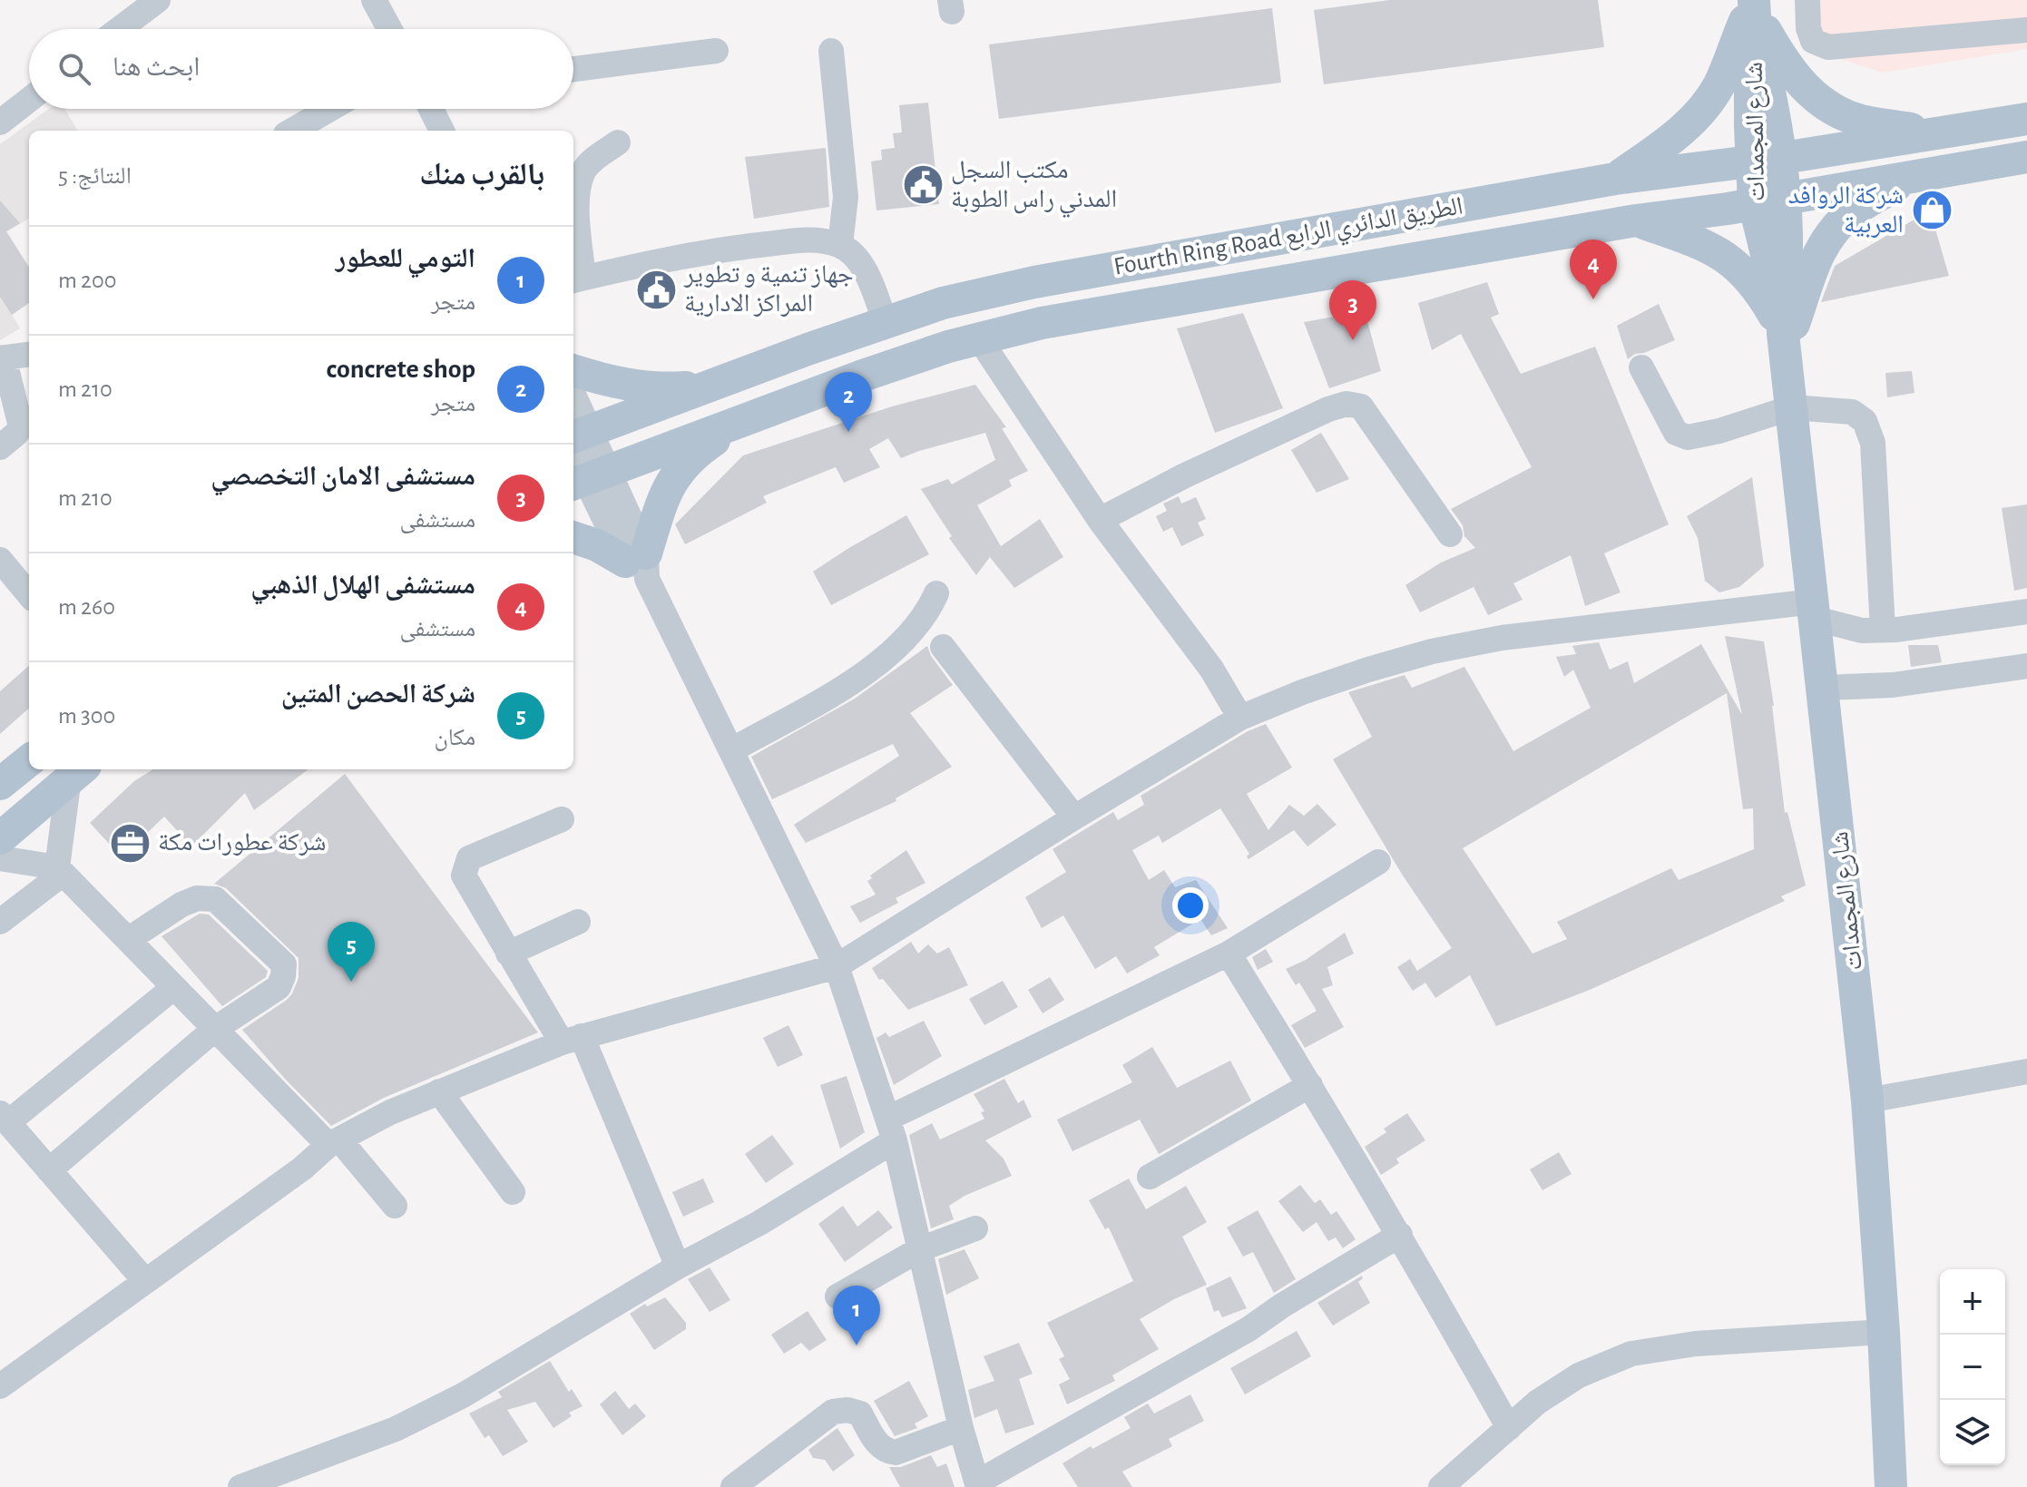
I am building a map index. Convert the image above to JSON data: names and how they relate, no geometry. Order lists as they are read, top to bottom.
{
  "streets": {
    "main road": ["شارع المجمدات", "Fourth Ring Road الطريق الدائري الرابع"]
  },
  "crossings": [
    ["شارع المجمدات", "Fourth Ring Road الطريق الدائري الرابع"]
  ],
  "places": {
    "public building": ["مكتب السجل المدني راس الطوبة", "جهاز تنمية و تطوير المراكز الادارية"],
    "shop": ["شركة الروافد العربية"],
    "office": ["شركة عطورات مكة"]
  },
  "page": {
    "search": "ابحث هنا",
    "heading": ["بالقرب منك", "النتائج: 5"],
    "list": [
      {
        "mark": "1",
        "name": "التومي للعطور",
        "note": "متجر",
        "value": "200 m"
      },
      {
        "mark": "2",
        "name": "concrete shop",
        "note": "متجر",
        "value": "210 m"
      },
      {
        "mark": "3",
        "name": "مستشفى الامان التخصصي",
        "note": "مستشفى",
        "value": "210 m"
      },
      {
        "mark": "4",
        "name": "مستشفى الهلال الذهبي",
        "note": "مستشفى",
        "value": "260 m"
      },
      {
        "mark": "5",
        "name": "شركة الحصن المتين",
        "note": "مكان",
        "value": "300 m"
      }
    ],
    "pins": [
      "4",
      "3",
      "2",
      "5",
      "1"
    ],
    "map_buttons": ["+", "−"]
  }
}
